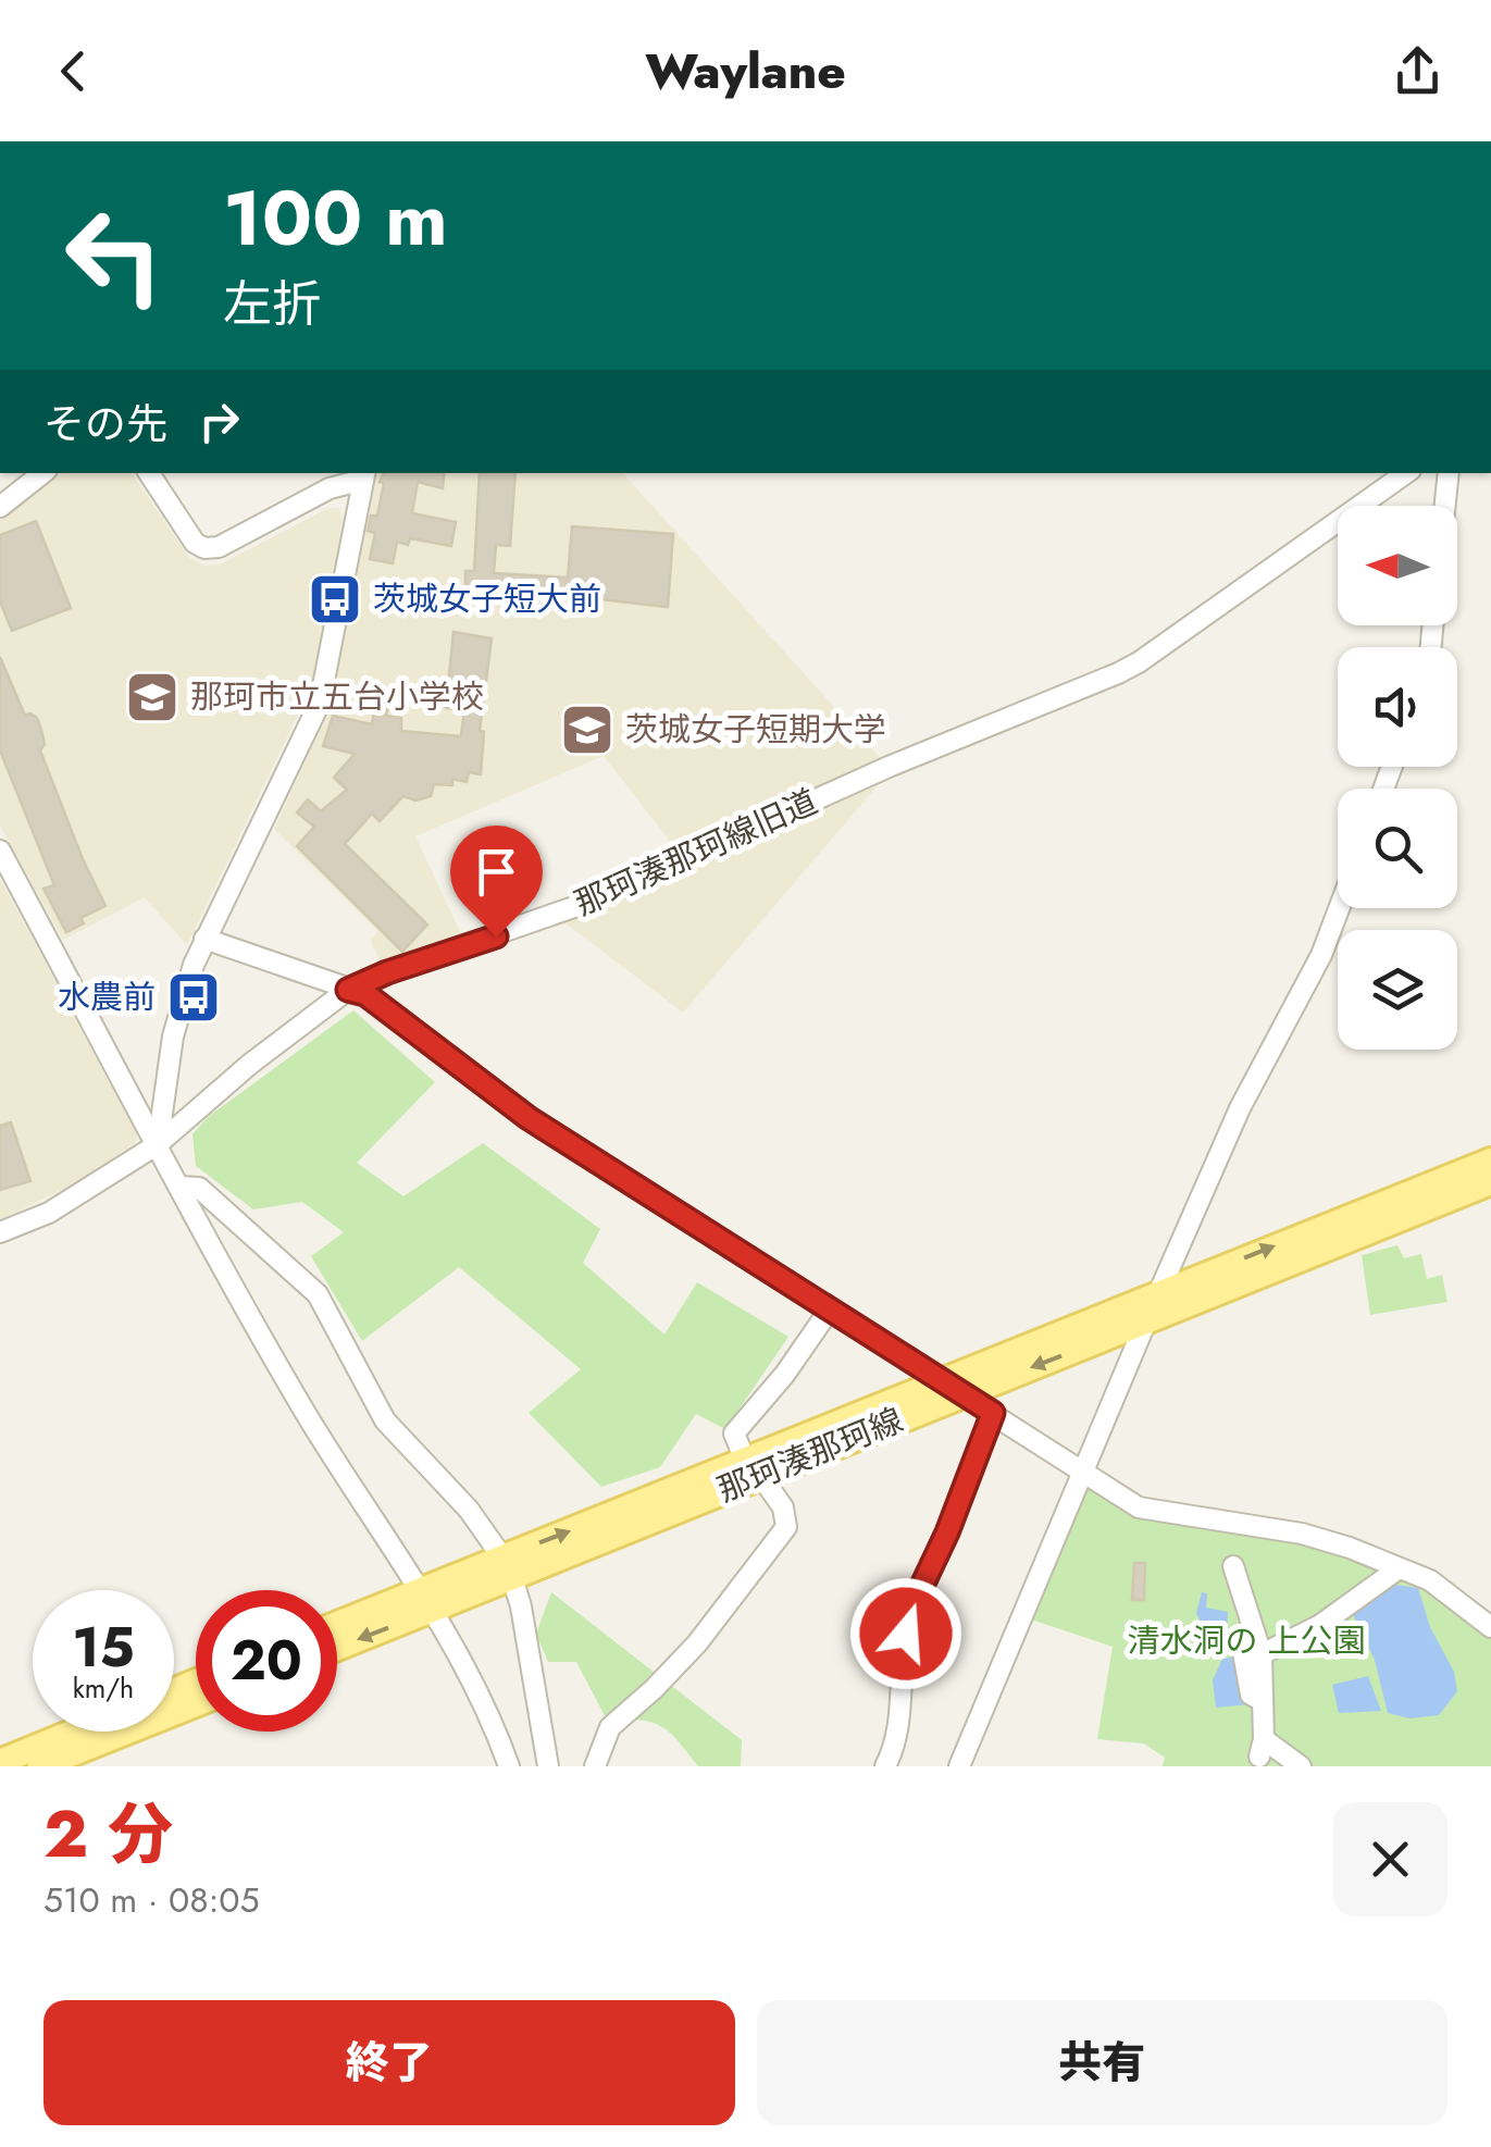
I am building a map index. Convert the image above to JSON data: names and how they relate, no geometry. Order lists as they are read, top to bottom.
{
  "streets": {
    "main road": ["那珂湊那珂線"],
    "street": ["那珂湊那珂線旧道"]
  },
  "parks": ["清水洞の 上公園"],
  "places": {
    "bus stop": ["茨城女子短大前", "水農前"],
    "school or university": ["那珂市立五台小学校", "茨城女子短期大学"]
  },
  "north": "left",
  "page": {
    "header": "Waylane",
    "turn": ["100 m", "左折"],
    "then": "その先",
    "speed": "15 km/h",
    "limit": "20",
    "heading": ["2 分", "510 m · 08:05"],
    "buttons": ["終了", "共有"]
  }
}
